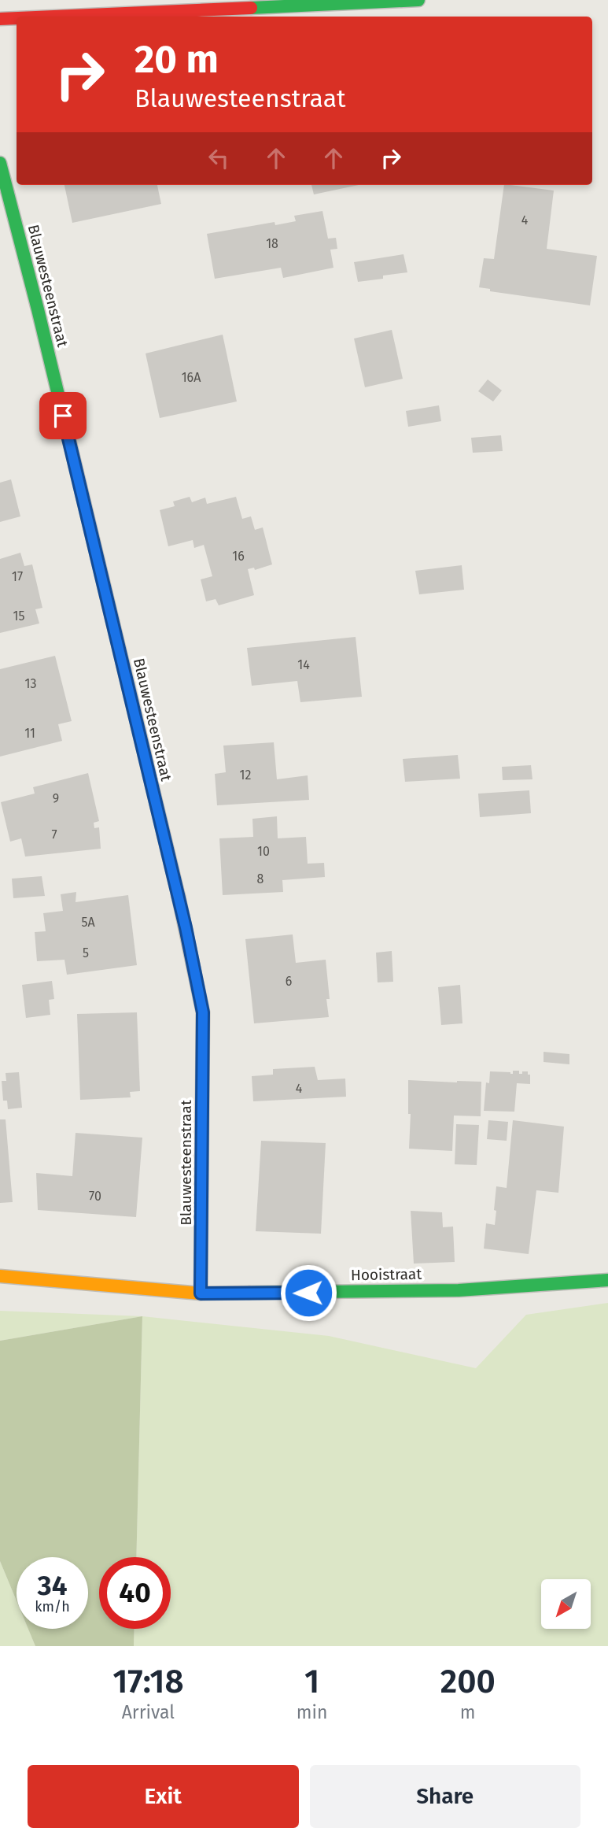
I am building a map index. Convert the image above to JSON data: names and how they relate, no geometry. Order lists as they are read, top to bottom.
{
  "streets": {
    "street": ["Blauwesteenstraat", "Hooistraat"]
  },
  "crossings": [
    ["Blauwesteenstraat", "Hooistraat"]
  ],
  "house_numbers": [
    "4",
    "18",
    "16A",
    "16",
    "17",
    "15",
    "14",
    "13",
    "11",
    "12",
    "9",
    "7",
    "10",
    "8",
    "5A",
    "5",
    "6",
    "4",
    "70"
  ],
  "north": "bottom left",
  "page": {
    "turn": ["20 m", "Blauwesteenstraat"],
    "speed": "34 km/h",
    "limit": "40",
    "eta": [
      "17:18",
      "Arrival",
      "1",
      "min",
      "200",
      "m"
    ],
    "buttons": ["Exit", "Share"]
  }
}
